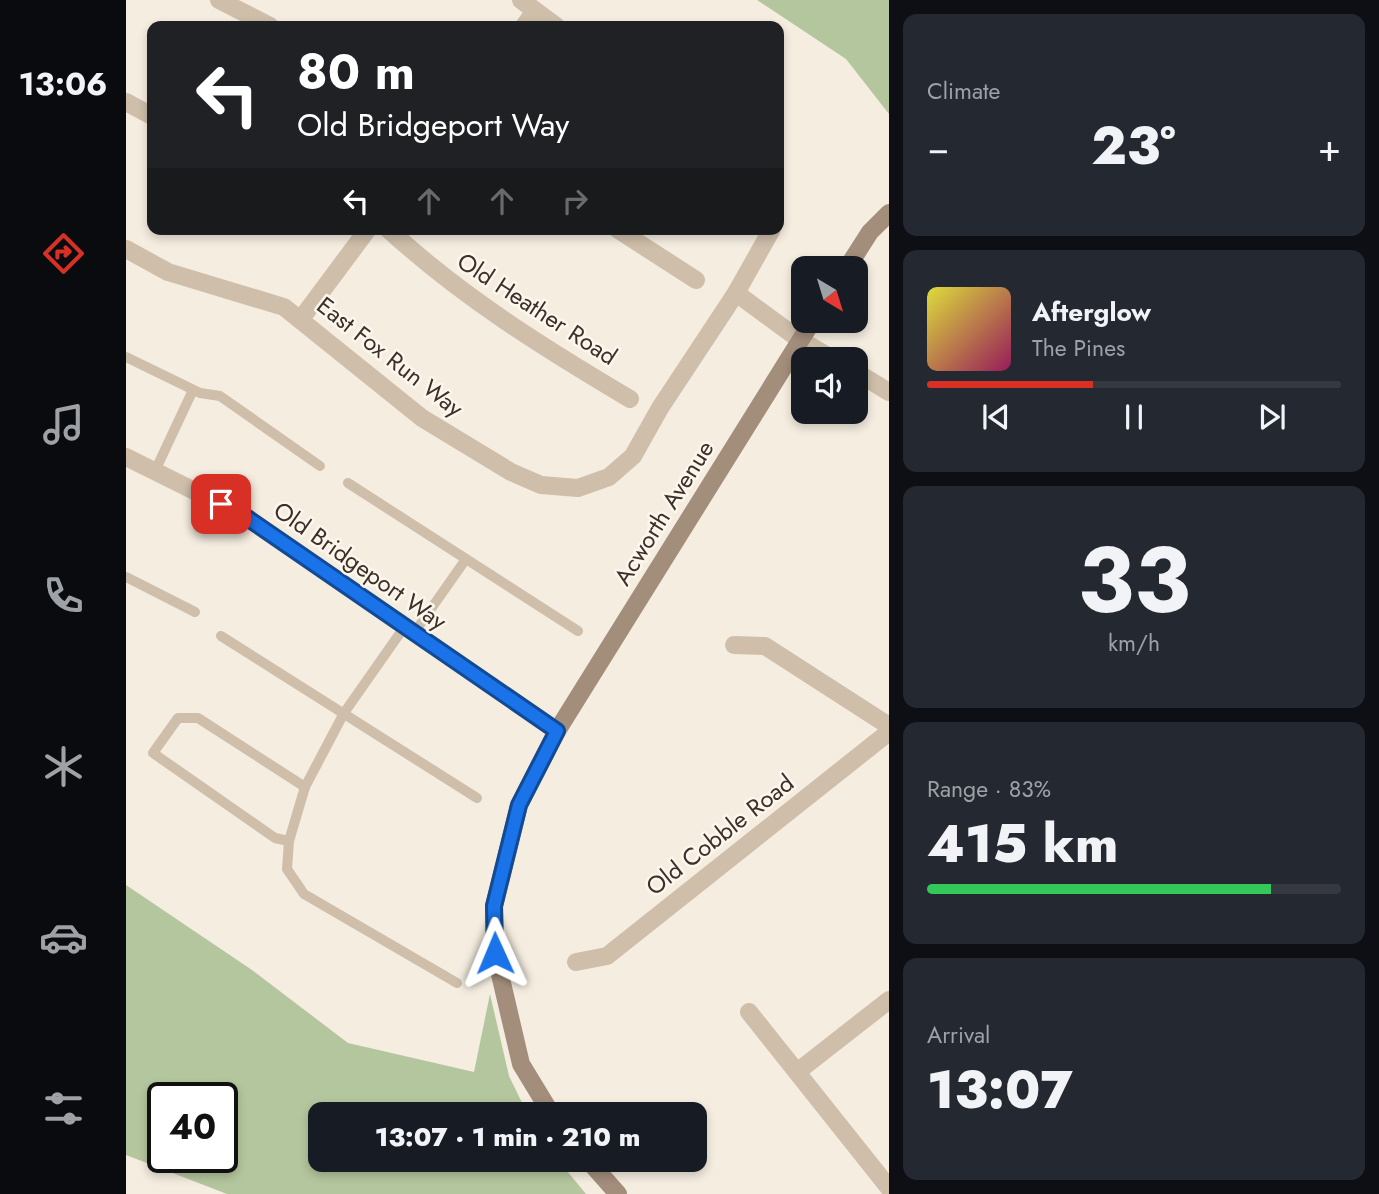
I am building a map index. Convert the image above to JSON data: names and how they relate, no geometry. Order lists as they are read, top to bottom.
{
  "streets": {
    "street": [
      "Old Heather Road",
      "East Fox Run Way",
      "Acworth Avenue",
      "Old Bridgeport Way",
      "Old Cobble Road"
    ]
  },
  "crossings": [
    ["Acworth Avenue", "Old Bridgeport Way"]
  ],
  "north": "bottom right",
  "page": {
    "tabs": "13:06",
    "tile": [
      "Climate",
      ["33", "km/h"],
      ["Range · 83%", "415 km"],
      ["Arrival", "13:07"]
    ],
    "turn": ["80 m", "Old Bridgeport Way"],
    "heat": ["−", "23°", "+"],
    "song": ["Afterglow", "The Pines"],
    "limit": "40",
    "trip": "13:07 · 1 min · 210 m"
  }
}
